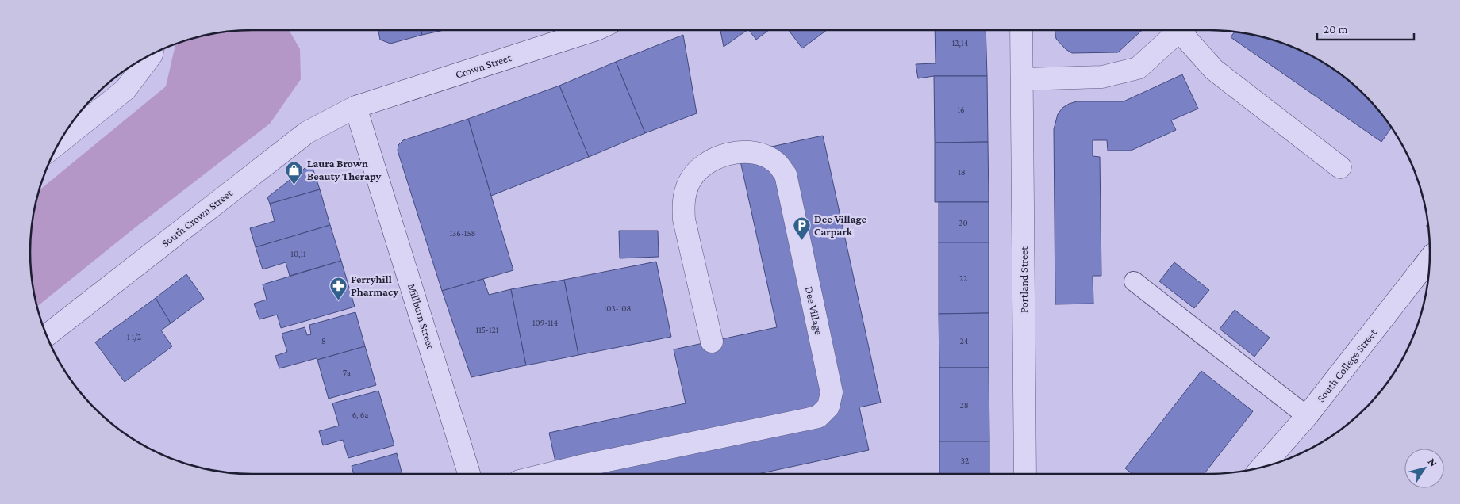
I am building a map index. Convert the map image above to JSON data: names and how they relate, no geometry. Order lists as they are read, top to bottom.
{
  "streets": {
    "street": [
      "Crown Street",
      "South Crown Street",
      "Portland Street",
      "Dee Village",
      "Millburn Street",
      "South College Street"
    ]
  },
  "crossings": [
    ["Crown Street", "South Crown Street"],
    ["Crown Street", "Millburn Street"],
    ["South Crown Street", "Millburn Street"]
  ],
  "places": {
    "shop": ["Laura Brown Beauty Therapy"],
    "parking": ["Dee Village Carpark"],
    "pharmacy": ["Ferryhill Pharmacy"]
  },
  "house_numbers": [
    "12,14",
    "16",
    "18",
    "20",
    "136-158",
    "10,11",
    "22",
    "103-108",
    "109-114",
    "115-121",
    "1 1/2",
    "8",
    "24",
    "7a",
    "28",
    "6, 6a",
    "32"
  ],
  "scale_bar": "20 m",
  "north": "top right"
}
